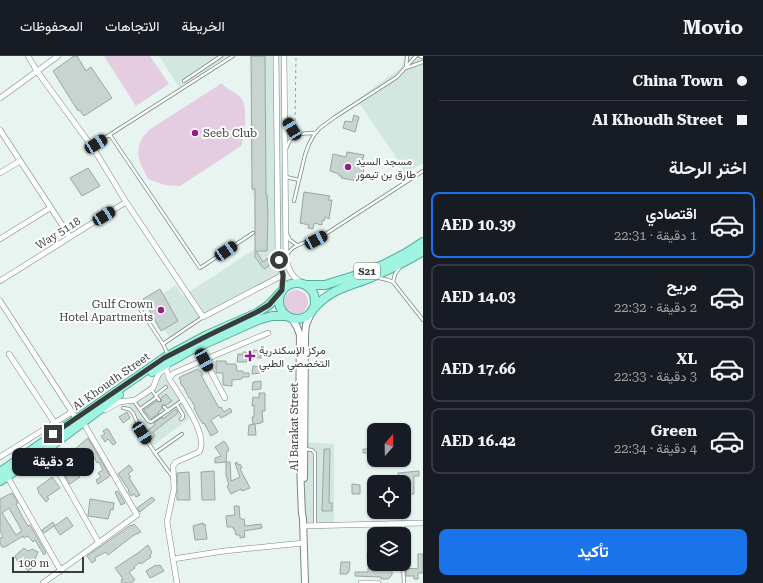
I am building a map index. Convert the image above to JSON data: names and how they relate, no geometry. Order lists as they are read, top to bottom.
{
  "streets": {
    "main road": ["S21", "Al Khoudh Street"],
    "street": ["Way 5118", "Al Barakat Street"]
  },
  "crossings": [
    ["S21", "Al Khoudh Street"],
    ["S21", "Al Barakat Street"],
    ["Al Khoudh Street", "Al Barakat Street"]
  ],
  "places": {
    "other": ["Seeb Club", "مسجد السيد طارق بن تيمور", "Gulf Crown Hotel Apartments"],
    "health": ["مركز الإسكندرية التخصصي الطبي"]
  },
  "scale_bar": "100 m",
  "north": "top",
  "page": {
    "header": "Movio",
    "nav": ["الخريطة", "الاتجاهات", "المحفوظات"],
    "banner": ["China Town", "Al Khoudh Street"],
    "heading": "اختر الرحلة",
    "list": [
      {
        "name": "اقتصادي",
        "note": "1 دقيقة · 22:31",
        "value": "AED 10.39"
      },
      {
        "name": "مريح",
        "note": "2 دقيقة · 22:32",
        "value": "AED 14.03"
      },
      {
        "name": "XL",
        "note": "3 دقيقة · 22:33",
        "value": "AED 17.66"
      },
      {
        "name": "Green",
        "note": "4 دقيقة · 22:34",
        "value": "AED 16.42"
      }
    ],
    "bubble": "2 دقيقة",
    "buttons": "تأكيد",
    "scale": "100 m"
  }
}
